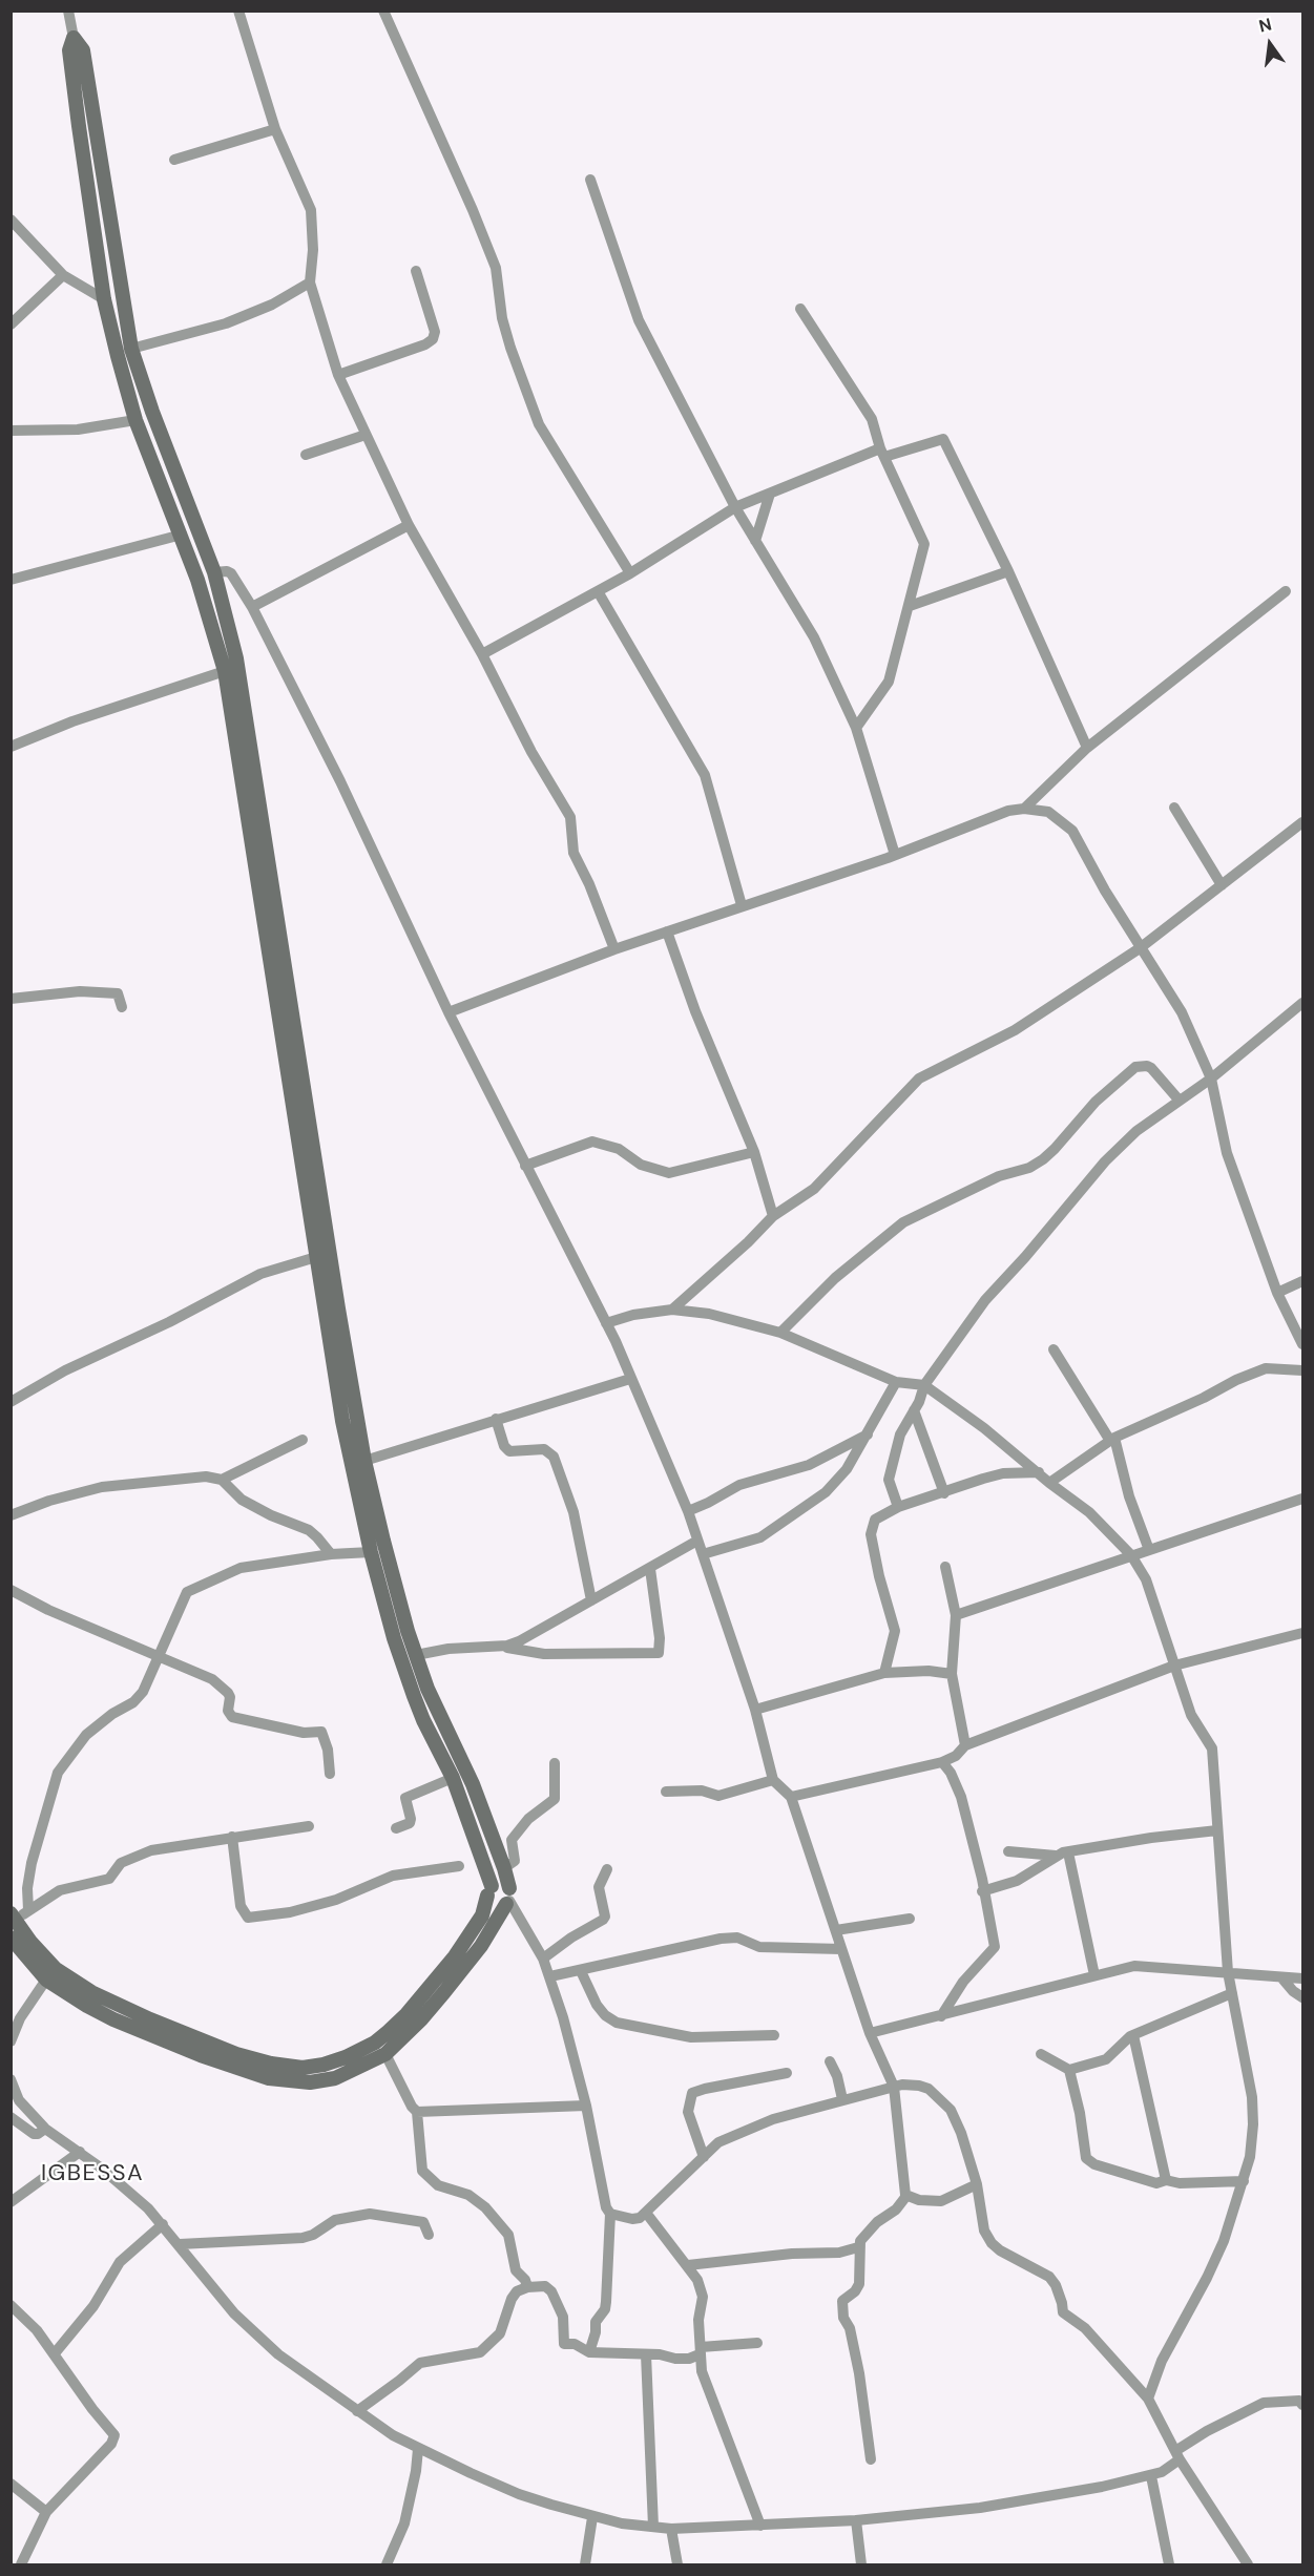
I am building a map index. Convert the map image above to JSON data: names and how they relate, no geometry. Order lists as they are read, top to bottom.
{
  "districts": ["IGBESSA"],
  "north": "top"
}
